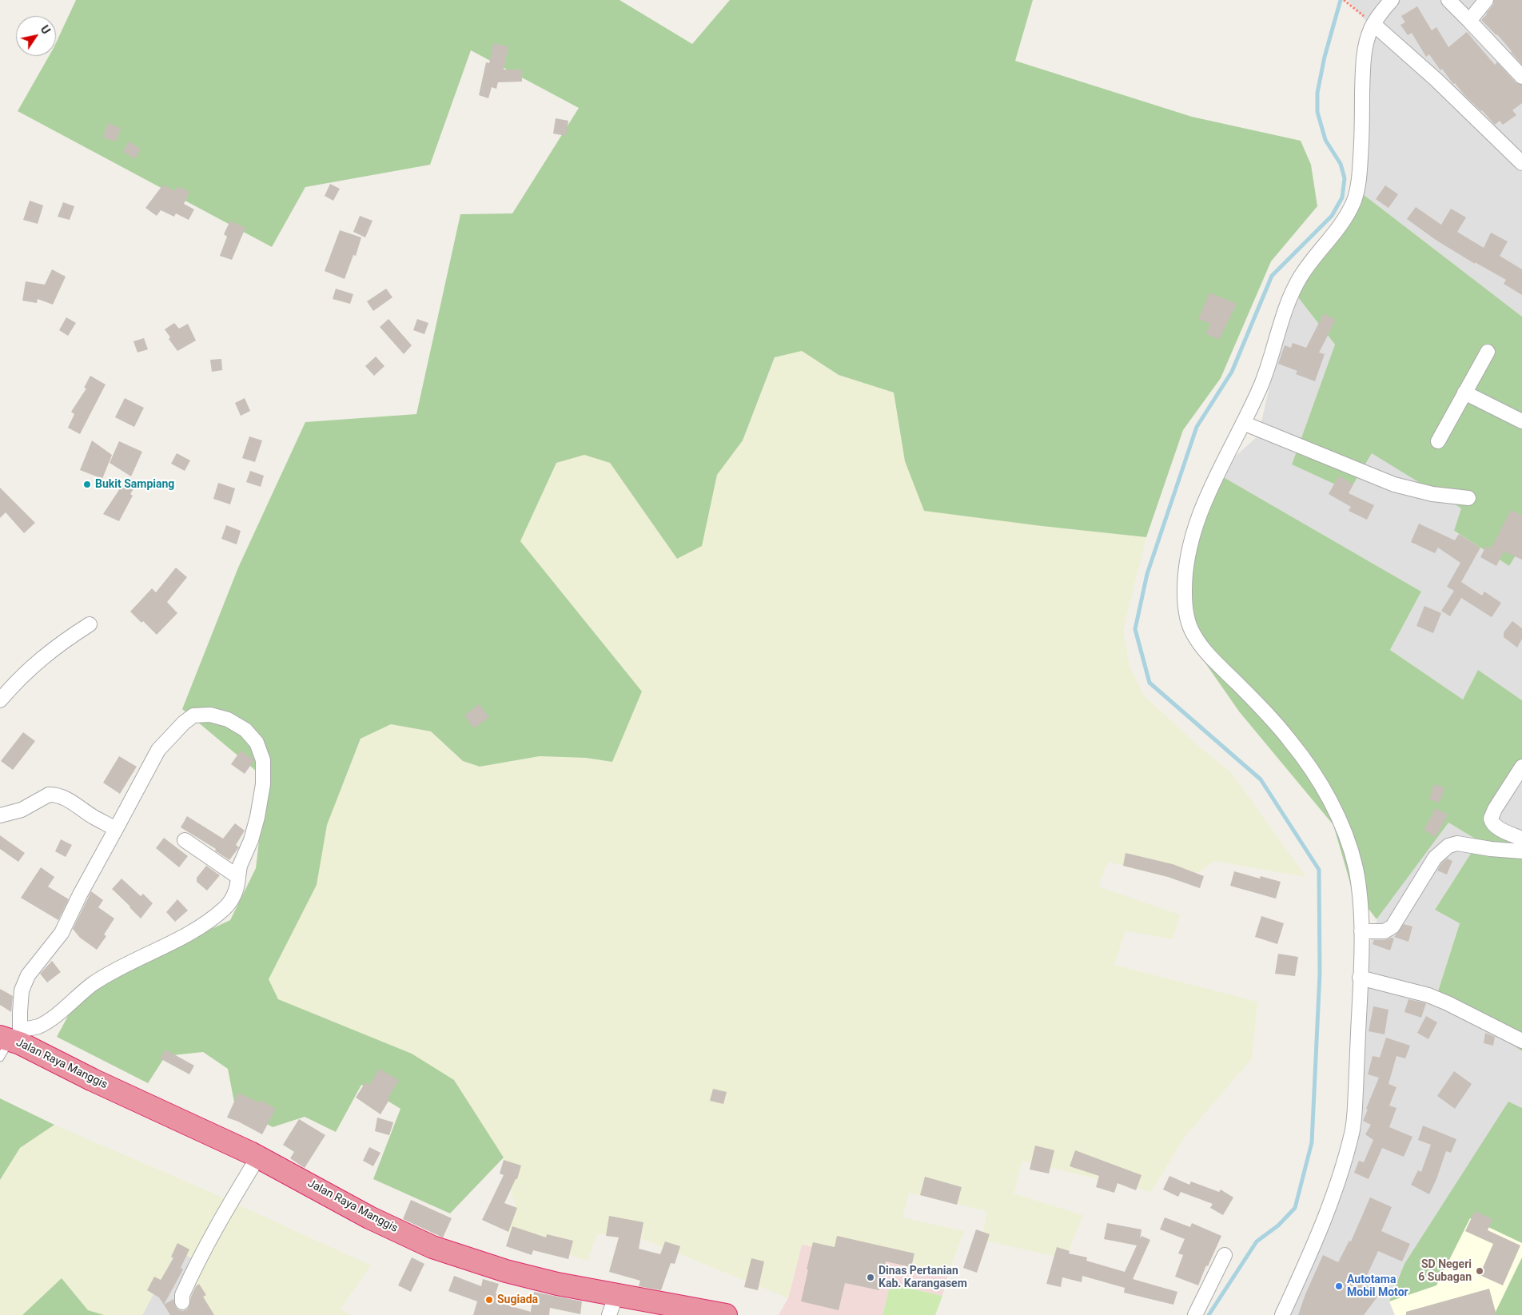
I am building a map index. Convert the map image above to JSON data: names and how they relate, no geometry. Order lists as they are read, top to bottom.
{
  "streets": {
    "highway": ["Jalan Raya Manggis"]
  },
  "places": [
    "Bukit Sampiang",
    "SD Negeri 6 Subagan",
    "Dinas Pertanian Kab. Karangasem",
    "Autotama Mobil Motor",
    "Sugiada"
  ],
  "north": "top right"
}
